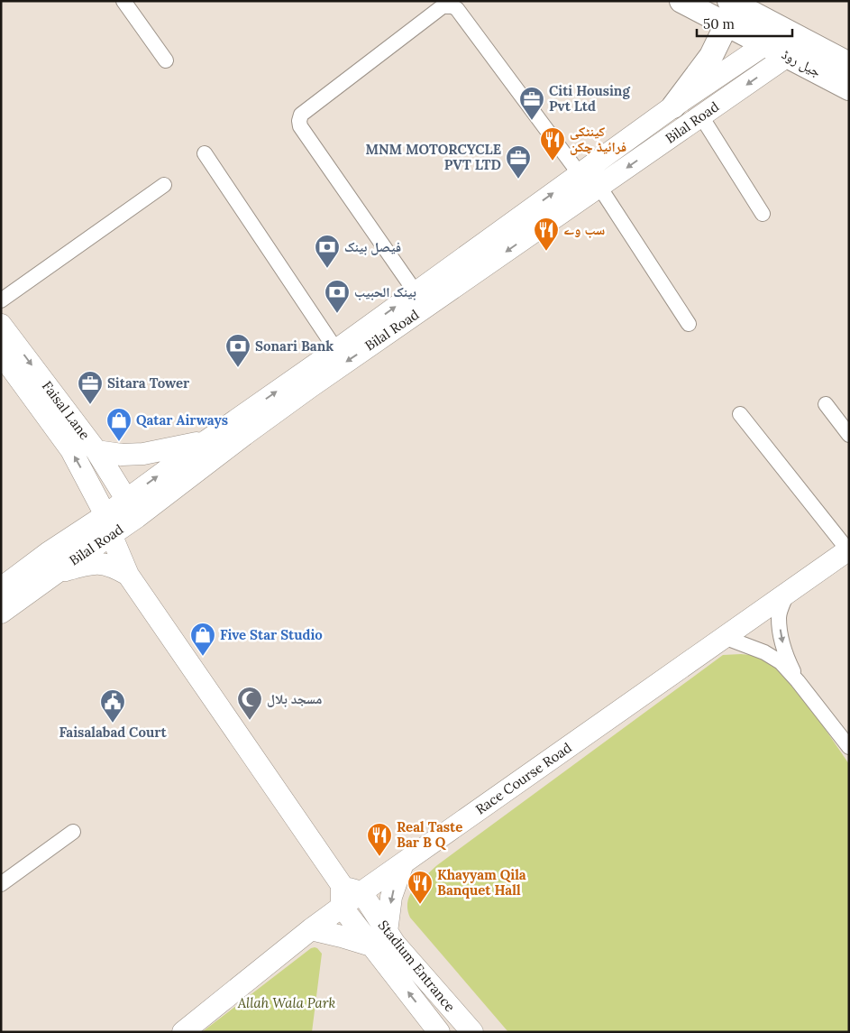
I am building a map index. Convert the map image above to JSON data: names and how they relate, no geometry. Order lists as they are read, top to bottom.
{
  "streets": {
    "main road": [
      "جیل روڈ",
      "Bilal Road",
      "Faisal Lane",
      "Race Course Road",
      "Stadium Entrance"
    ]
  },
  "crossings": [
    ["جیل روڈ", "Bilal Road"],
    ["Bilal Road", "Faisal Lane"],
    ["Race Course Road", "Stadium Entrance"]
  ],
  "parks": ["Allah Wala Park"],
  "places": {
    "office": ["Citi Housing Pvt Ltd", "MNM MOTORCYCLE PVT LTD", "Sitara Tower"],
    "restaurant": [
      "کینٹکی فرائیڈ چکن",
      "سب وے",
      "Real Taste Bar B Q",
      "Khayyam Qila Banquet Hall"
    ],
    "bank": ["فیصل بینک", "بينک الحبيب", "Sonari Bank"],
    "shop": ["Qatar Airways", "Five Star Studio"],
    "mosque": ["مسجد بلال"],
    "public building": ["Faisalabad Court"]
  },
  "scale_bar": "50 m"
}
